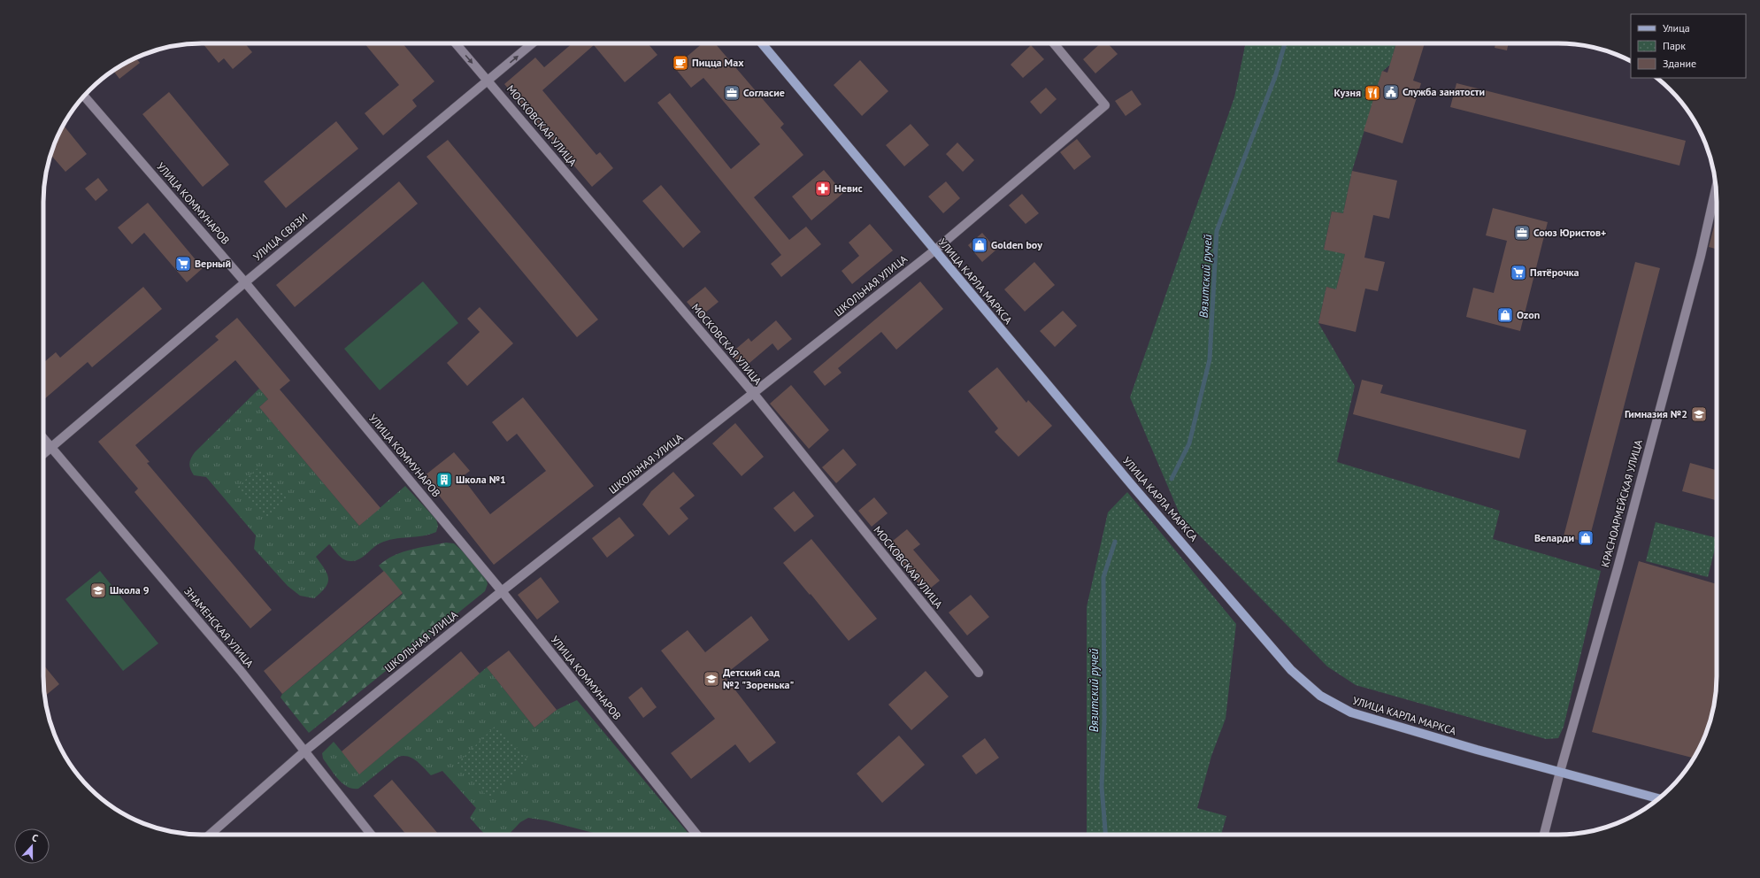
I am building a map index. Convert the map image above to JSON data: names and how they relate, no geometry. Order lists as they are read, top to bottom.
{
  "streets": {
    "main road": ["УЛИЦА КАРЛА МАРКСА"],
    "street": [
      "МОСКОВСКАЯ УЛИЦА",
      "УЛИЦА КОММУНАРОВ",
      "УЛИЦА СВЯЗИ",
      "ШКОЛЬНАЯ УЛИЦА",
      "КРАСНОАРМЕЙСКАЯ УЛИЦА",
      "ЗНАМЕНСКАЯ УЛИЦА"
    ]
  },
  "crossings": [
    ["МОСКОВСКАЯ УЛИЦА", "УЛИЦА СВЯЗИ"],
    ["МОСКОВСКАЯ УЛИЦА", "ШКОЛЬНАЯ УЛИЦА"],
    ["УЛИЦА КОММУНАРОВ", "УЛИЦА СВЯЗИ"],
    ["УЛИЦА КОММУНАРОВ", "ШКОЛЬНАЯ УЛИЦА"],
    ["УЛИЦА СВЯЗИ", "ЗНАМЕНСКАЯ УЛИЦА"],
    ["УЛИЦА КАРЛА МАРКСА", "ШКОЛЬНАЯ УЛИЦА"],
    ["УЛИЦА КАРЛА МАРКСА", "КРАСНОАРМЕЙСКАЯ УЛИЦА"],
    ["ШКОЛЬНАЯ УЛИЦА", "ЗНАМЕНСКАЯ УЛИЦА"]
  ],
  "water": ["Вязитский ручей"],
  "places": {
    "cafe": ["Пицца Max"],
    "public building": ["Служба занятости"],
    "office": ["Согласие", "Союз Юристов+"],
    "restaurant": ["Кузня"],
    "pharmacy": ["Невис"],
    "shop": ["Golden boy", "Ozon", "Веларди"],
    "supermarket": ["Верный", "Пятёрочка"],
    "school or university": ["Гимназия №2", "Школа 9", "Детский сад №2 \"Зоренька\""],
    "building": ["Школа №1"]
  },
  "legend": ["Улица", "Парк", "Здание"],
  "north": "top"
}
